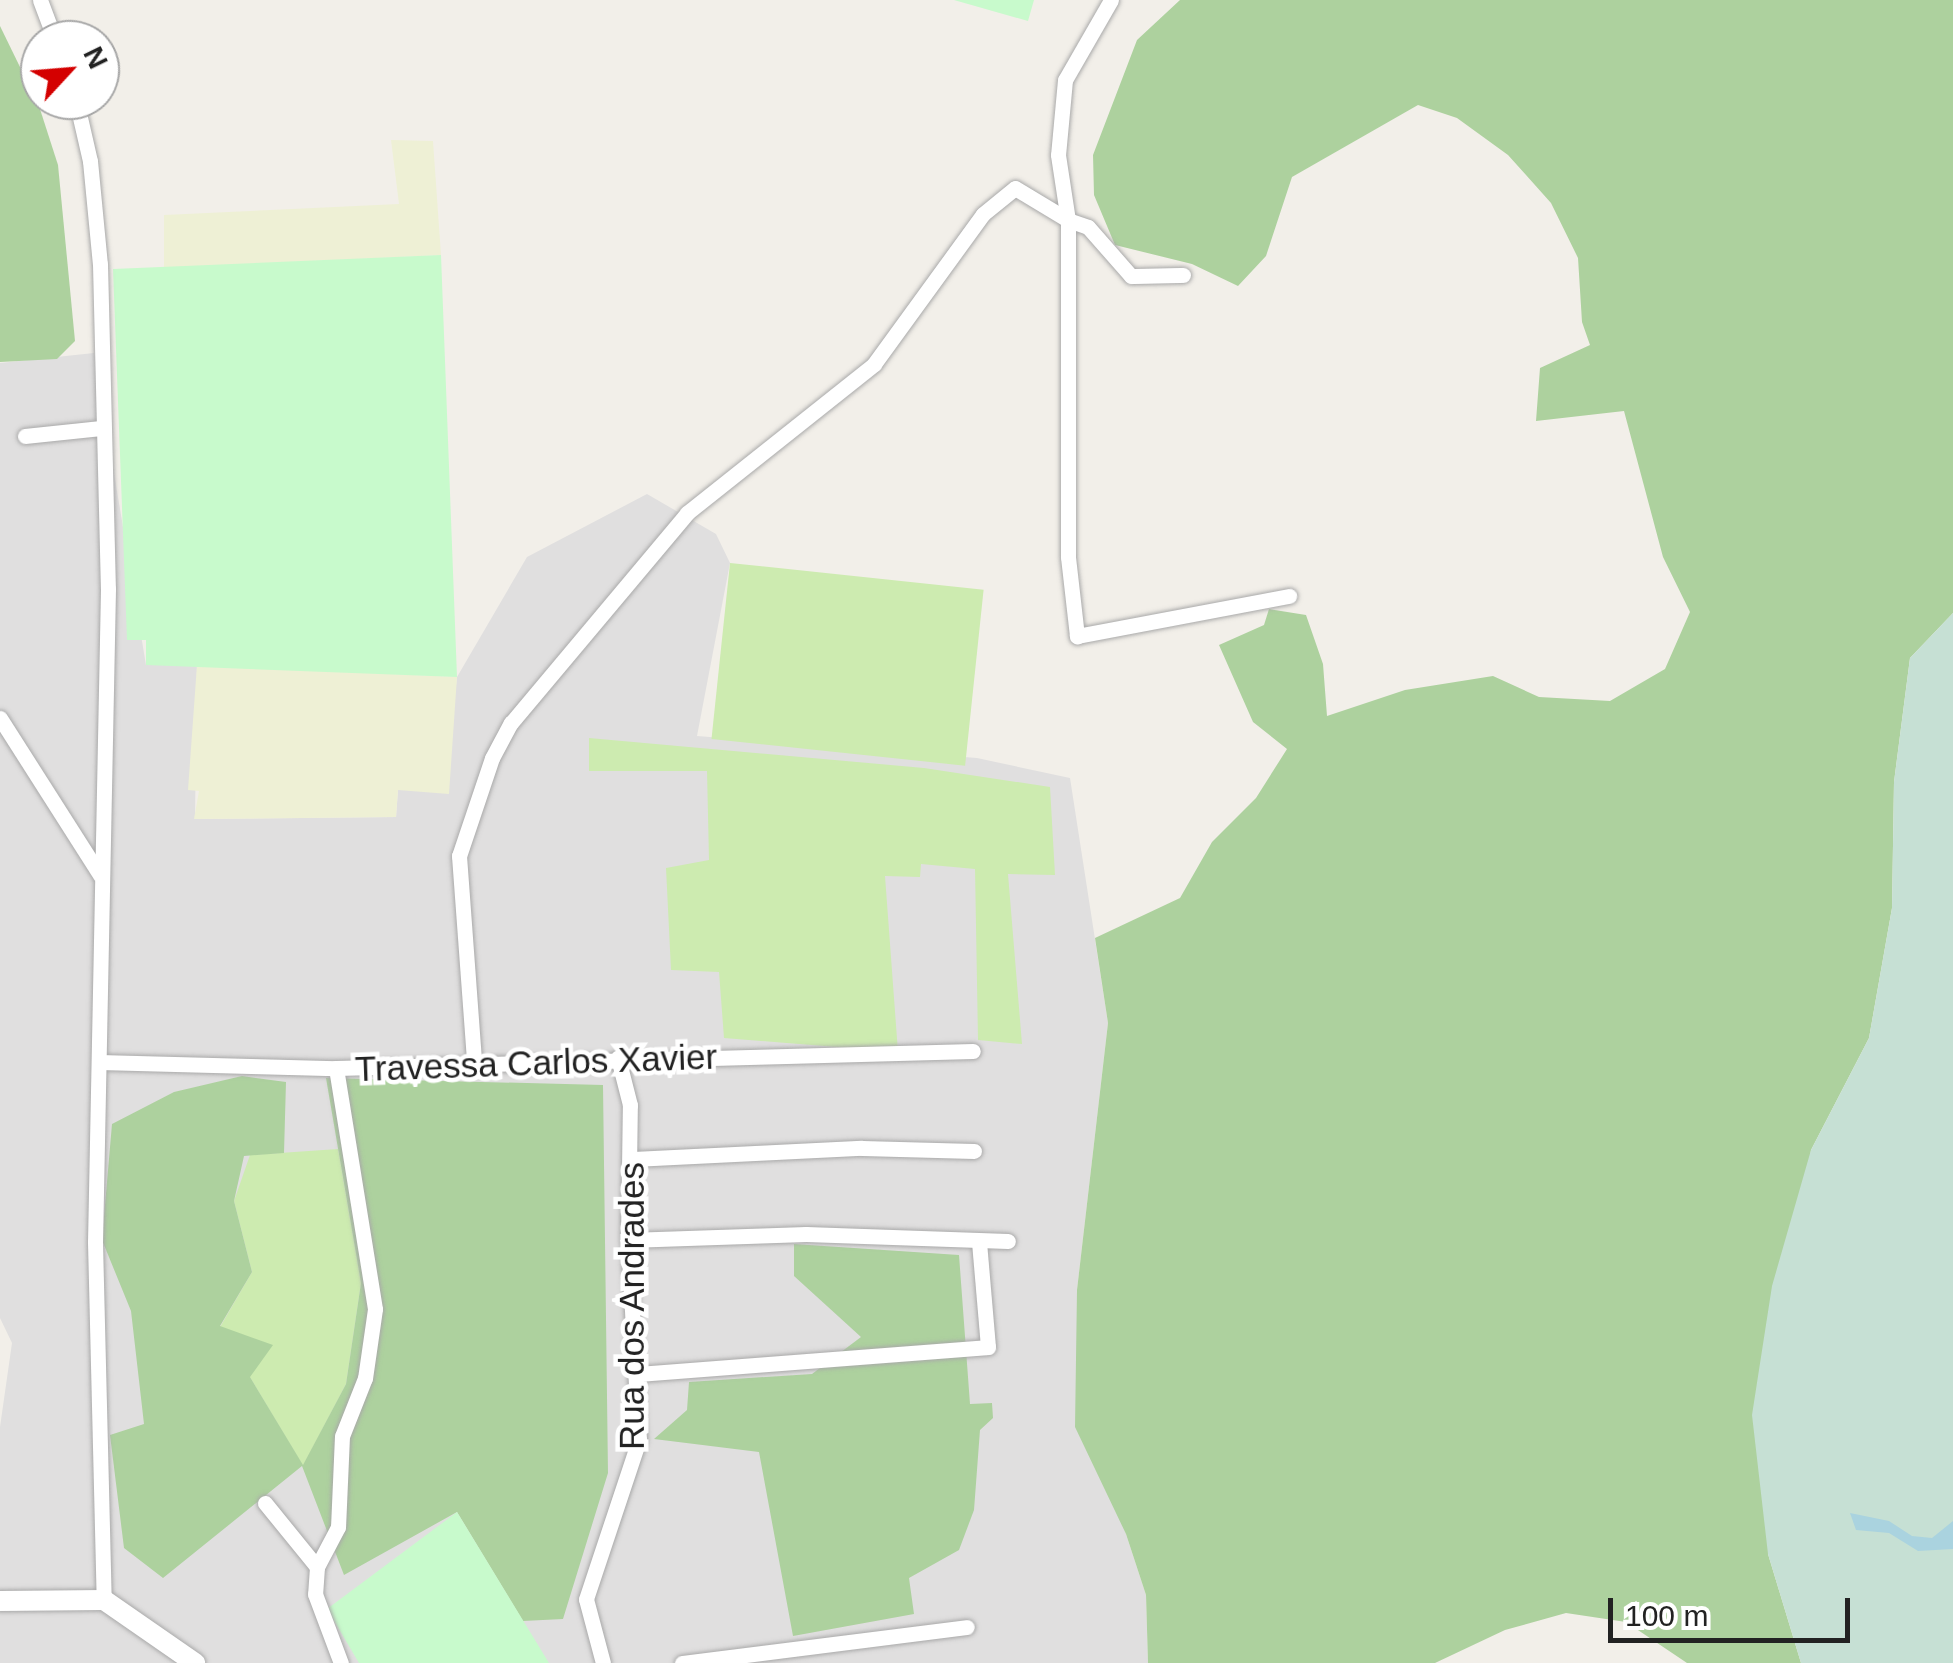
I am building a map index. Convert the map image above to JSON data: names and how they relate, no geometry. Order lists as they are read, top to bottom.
{
  "streets": {
    "street": ["Travessa Carlos Xavier", "Rua dos Andrades"]
  },
  "crossings": [
    ["Travessa Carlos Xavier", "Rua dos Andrades"]
  ],
  "scale_bar": "100 m",
  "north": "top right"
}
